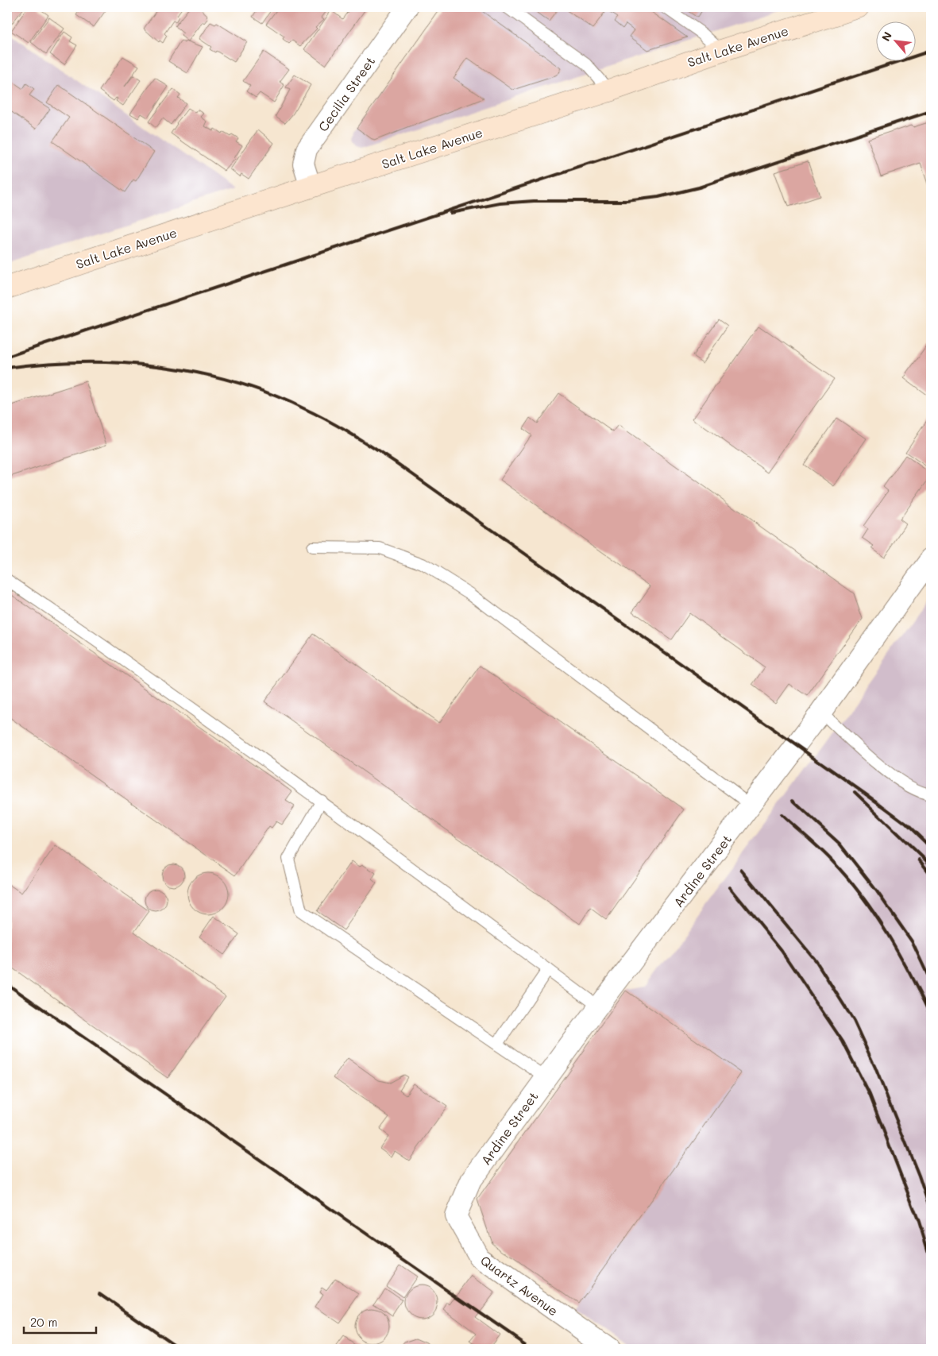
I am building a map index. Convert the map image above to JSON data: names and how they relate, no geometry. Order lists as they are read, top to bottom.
{
  "streets": {
    "street": [
      "Salt Lake Avenue",
      "Cecilia Street",
      "Ardine Street",
      "Quartz Avenue"
    ]
  },
  "crossings": [
    ["Salt Lake Avenue", "Cecilia Street"],
    ["Ardine Street", "Quartz Avenue"]
  ],
  "scale_bar": "20 m",
  "north": "top left"
}
